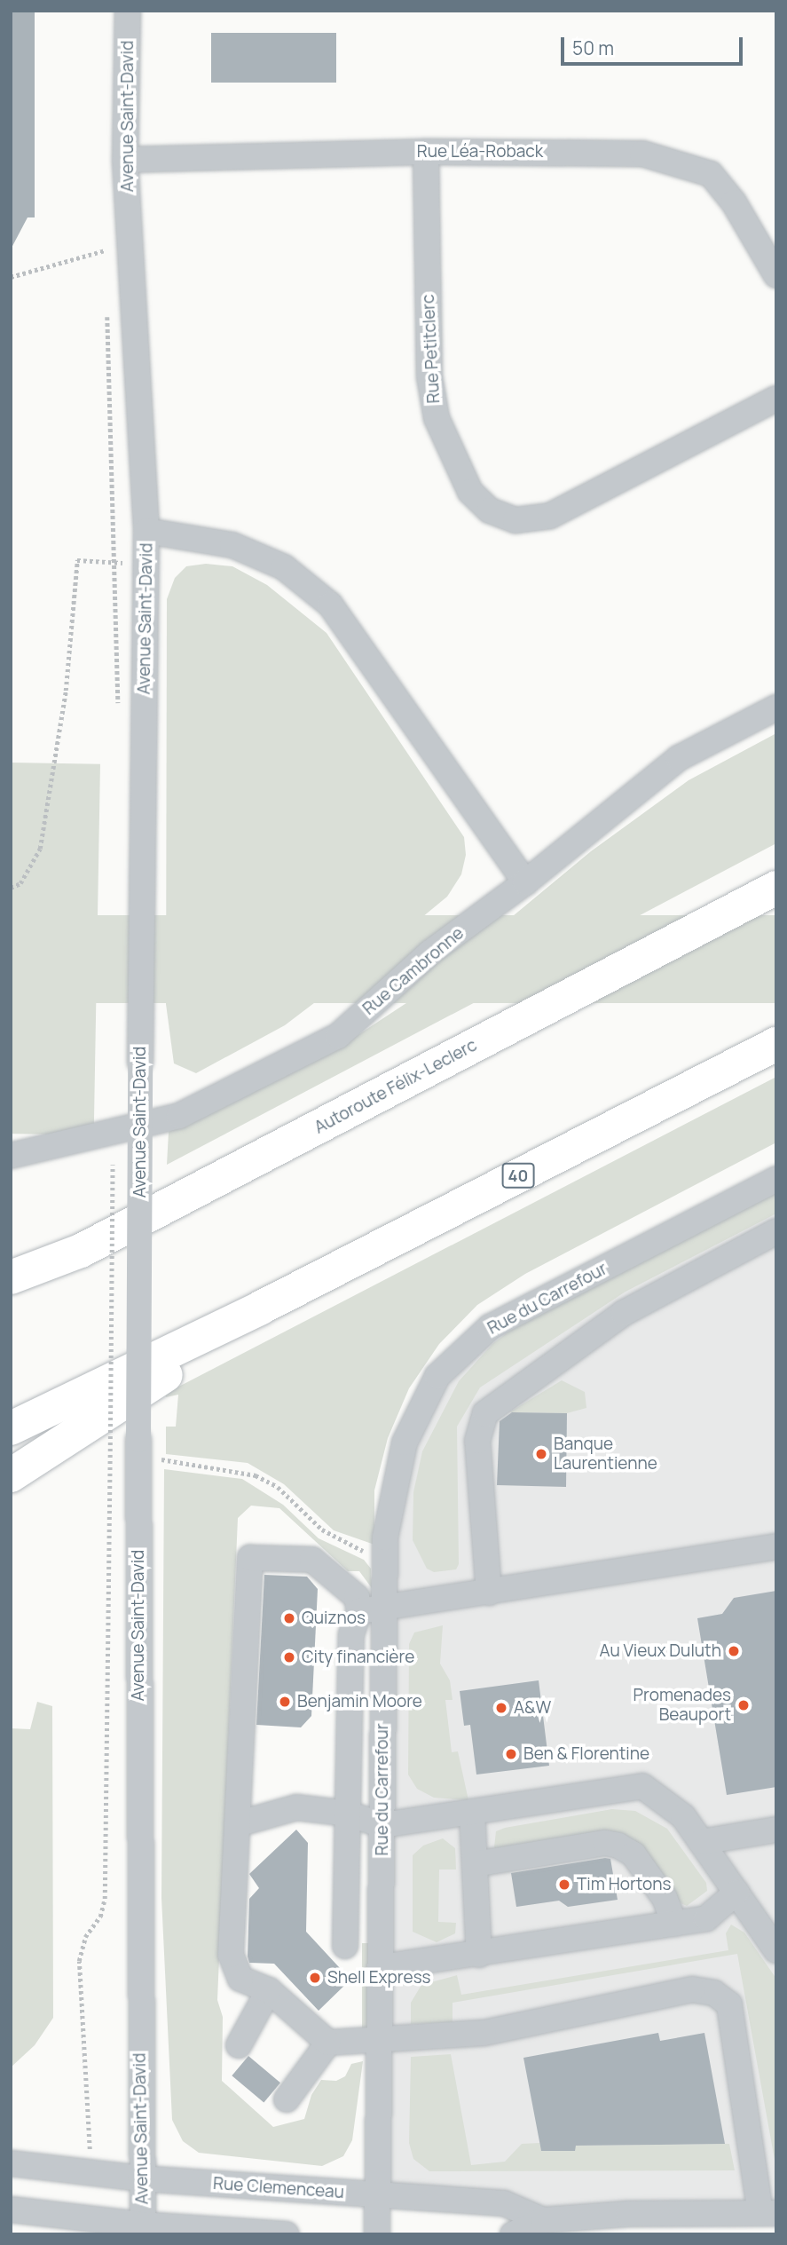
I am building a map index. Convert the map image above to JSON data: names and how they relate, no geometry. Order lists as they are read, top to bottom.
{
  "streets": {
    "highway": ["Autoroute Félix-Leclerc", "40"],
    "street": [
      "Avenue Saint-David",
      "Rue Léa-Roback",
      "Rue Petitclerc",
      "Rue Cambronne",
      "Rue du Carrefour",
      "Rue Clemenceau"
    ]
  },
  "crossings": [
    ["Avenue Saint-David", "Rue Léa-Roback"],
    ["Avenue Saint-David", "Rue Clemenceau"],
    ["Rue Léa-Roback", "Rue Petitclerc"],
    ["Rue du Carrefour", "Rue Clemenceau"]
  ],
  "places": [
    "Banque Laurentienne",
    "Quiznos",
    "Au Vieux Duluth",
    "City financière",
    "Benjamin Moore",
    "Promenades Beauport",
    "A&W",
    "Ben & Florentine",
    "Tim Hortons",
    "Shell Express"
  ],
  "scale_bar": "50 m"
}
